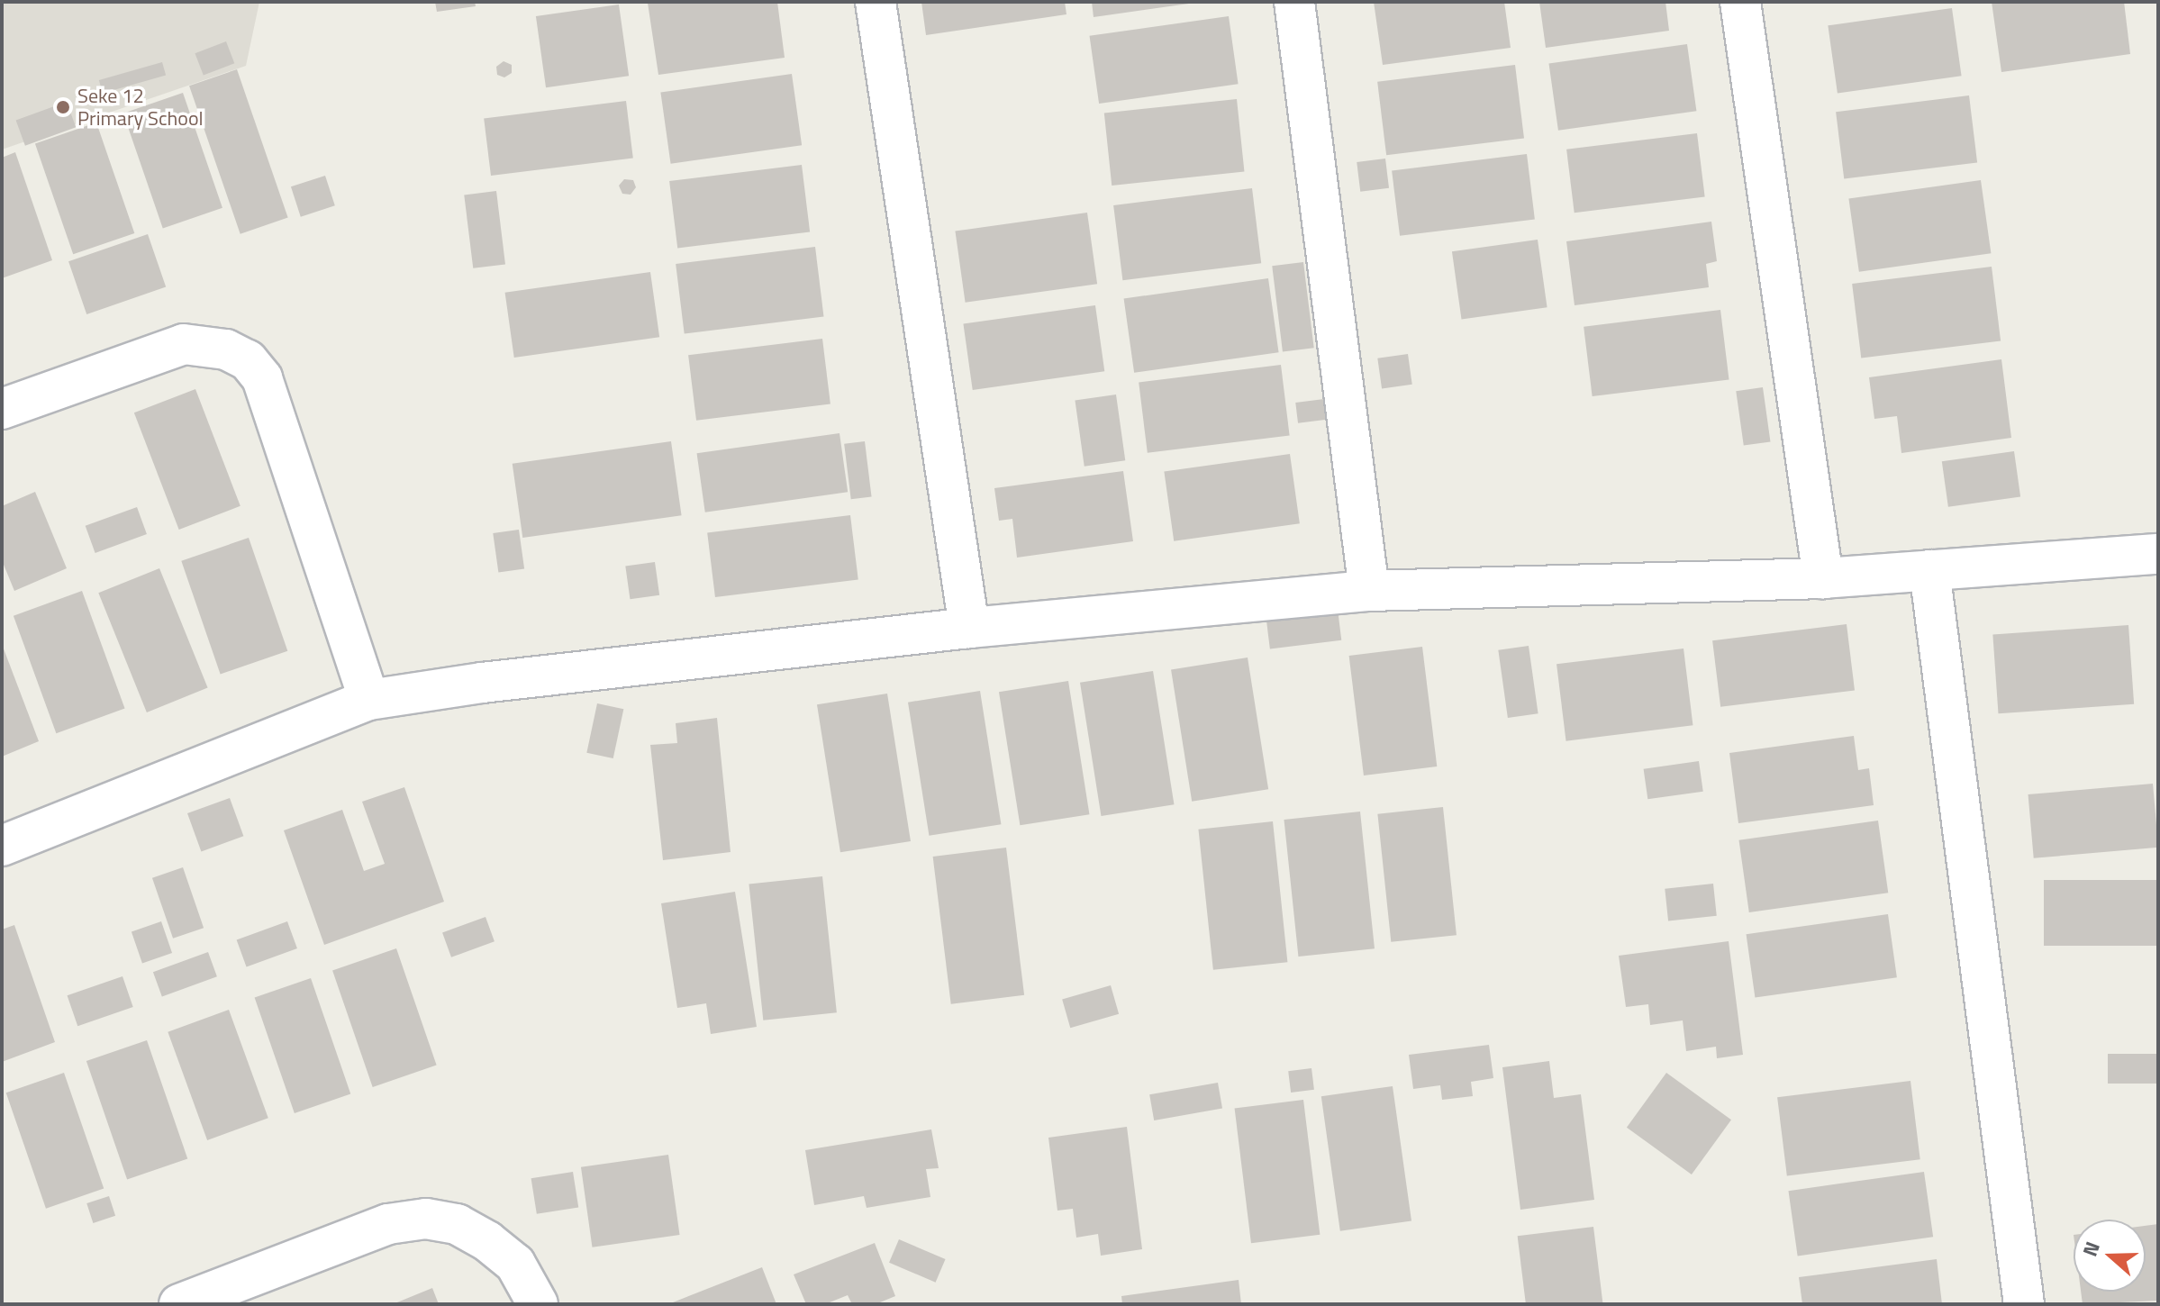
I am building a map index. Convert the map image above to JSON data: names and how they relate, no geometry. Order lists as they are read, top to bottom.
{
  "places": ["Seke 12 Primary School"],
  "north": "left"
}
